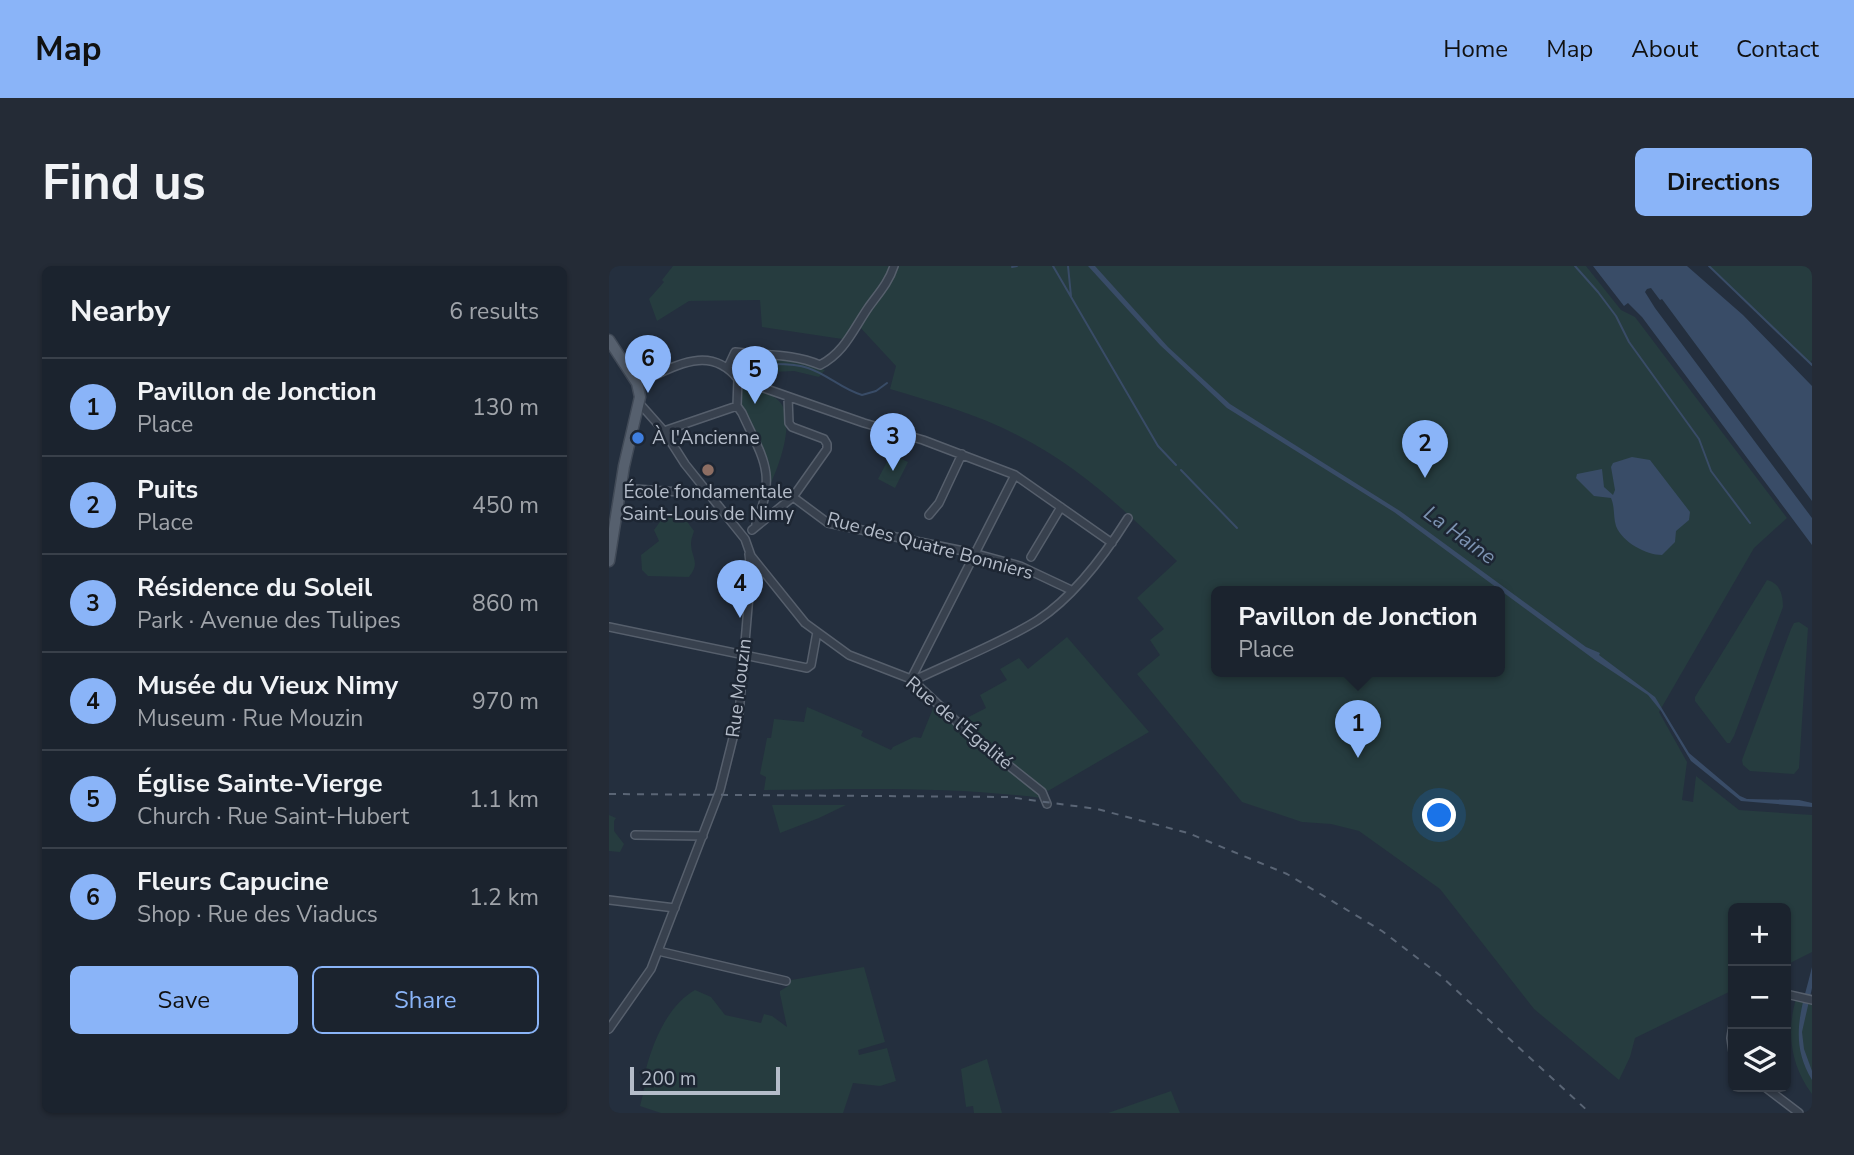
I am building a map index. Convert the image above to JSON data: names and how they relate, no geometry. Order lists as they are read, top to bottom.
{
  "streets": {
    "street": ["Rue des Quatre Bonniers", "Rue Mouzin", "Rue de l'Égalité"]
  },
  "crossings": [
    ["Rue Mouzin", "Rue de l'Égalité"]
  ],
  "water": ["La Haine"],
  "places": ["À l'Ancienne", "École fondamentale Saint-Louis de Nimy"],
  "scale_bar": "200 m",
  "page": {
    "header": "Map",
    "nav": [
      "Home",
      "Map",
      "About",
      "Contact"
    ],
    "buttons": [
      "Directions",
      ["Save", "Share"]
    ],
    "title": "Find us",
    "heading": ["Nearby", "6 results"],
    "pins": [
      "6",
      "5",
      "3",
      "2",
      "4",
      "1"
    ],
    "list": [
      {
        "mark": "1",
        "name": "Pavillon de Jonction",
        "note": "Place",
        "value": "130 m"
      },
      {
        "mark": "2",
        "name": "Puits",
        "note": "Place",
        "value": "450 m"
      },
      {
        "mark": "3",
        "name": "Résidence du Soleil",
        "note": "Park · Avenue des Tulipes",
        "value": "860 m"
      },
      {
        "mark": "4",
        "name": "Musée du Vieux Nimy",
        "note": "Museum · Rue Mouzin",
        "value": "970 m"
      },
      {
        "mark": "5",
        "name": "Église Sainte-Vierge",
        "note": "Church · Rue Saint-Hubert",
        "value": "1.1 km"
      },
      {
        "mark": "6",
        "name": "Fleurs Capucine",
        "note": "Shop · Rue des Viaducs",
        "value": "1.2 km"
      }
    ],
    "popup": ["Pavillon de Jonction", "Place"],
    "map_buttons": ["+", "−"],
    "scale": "200 m"
  }
}
